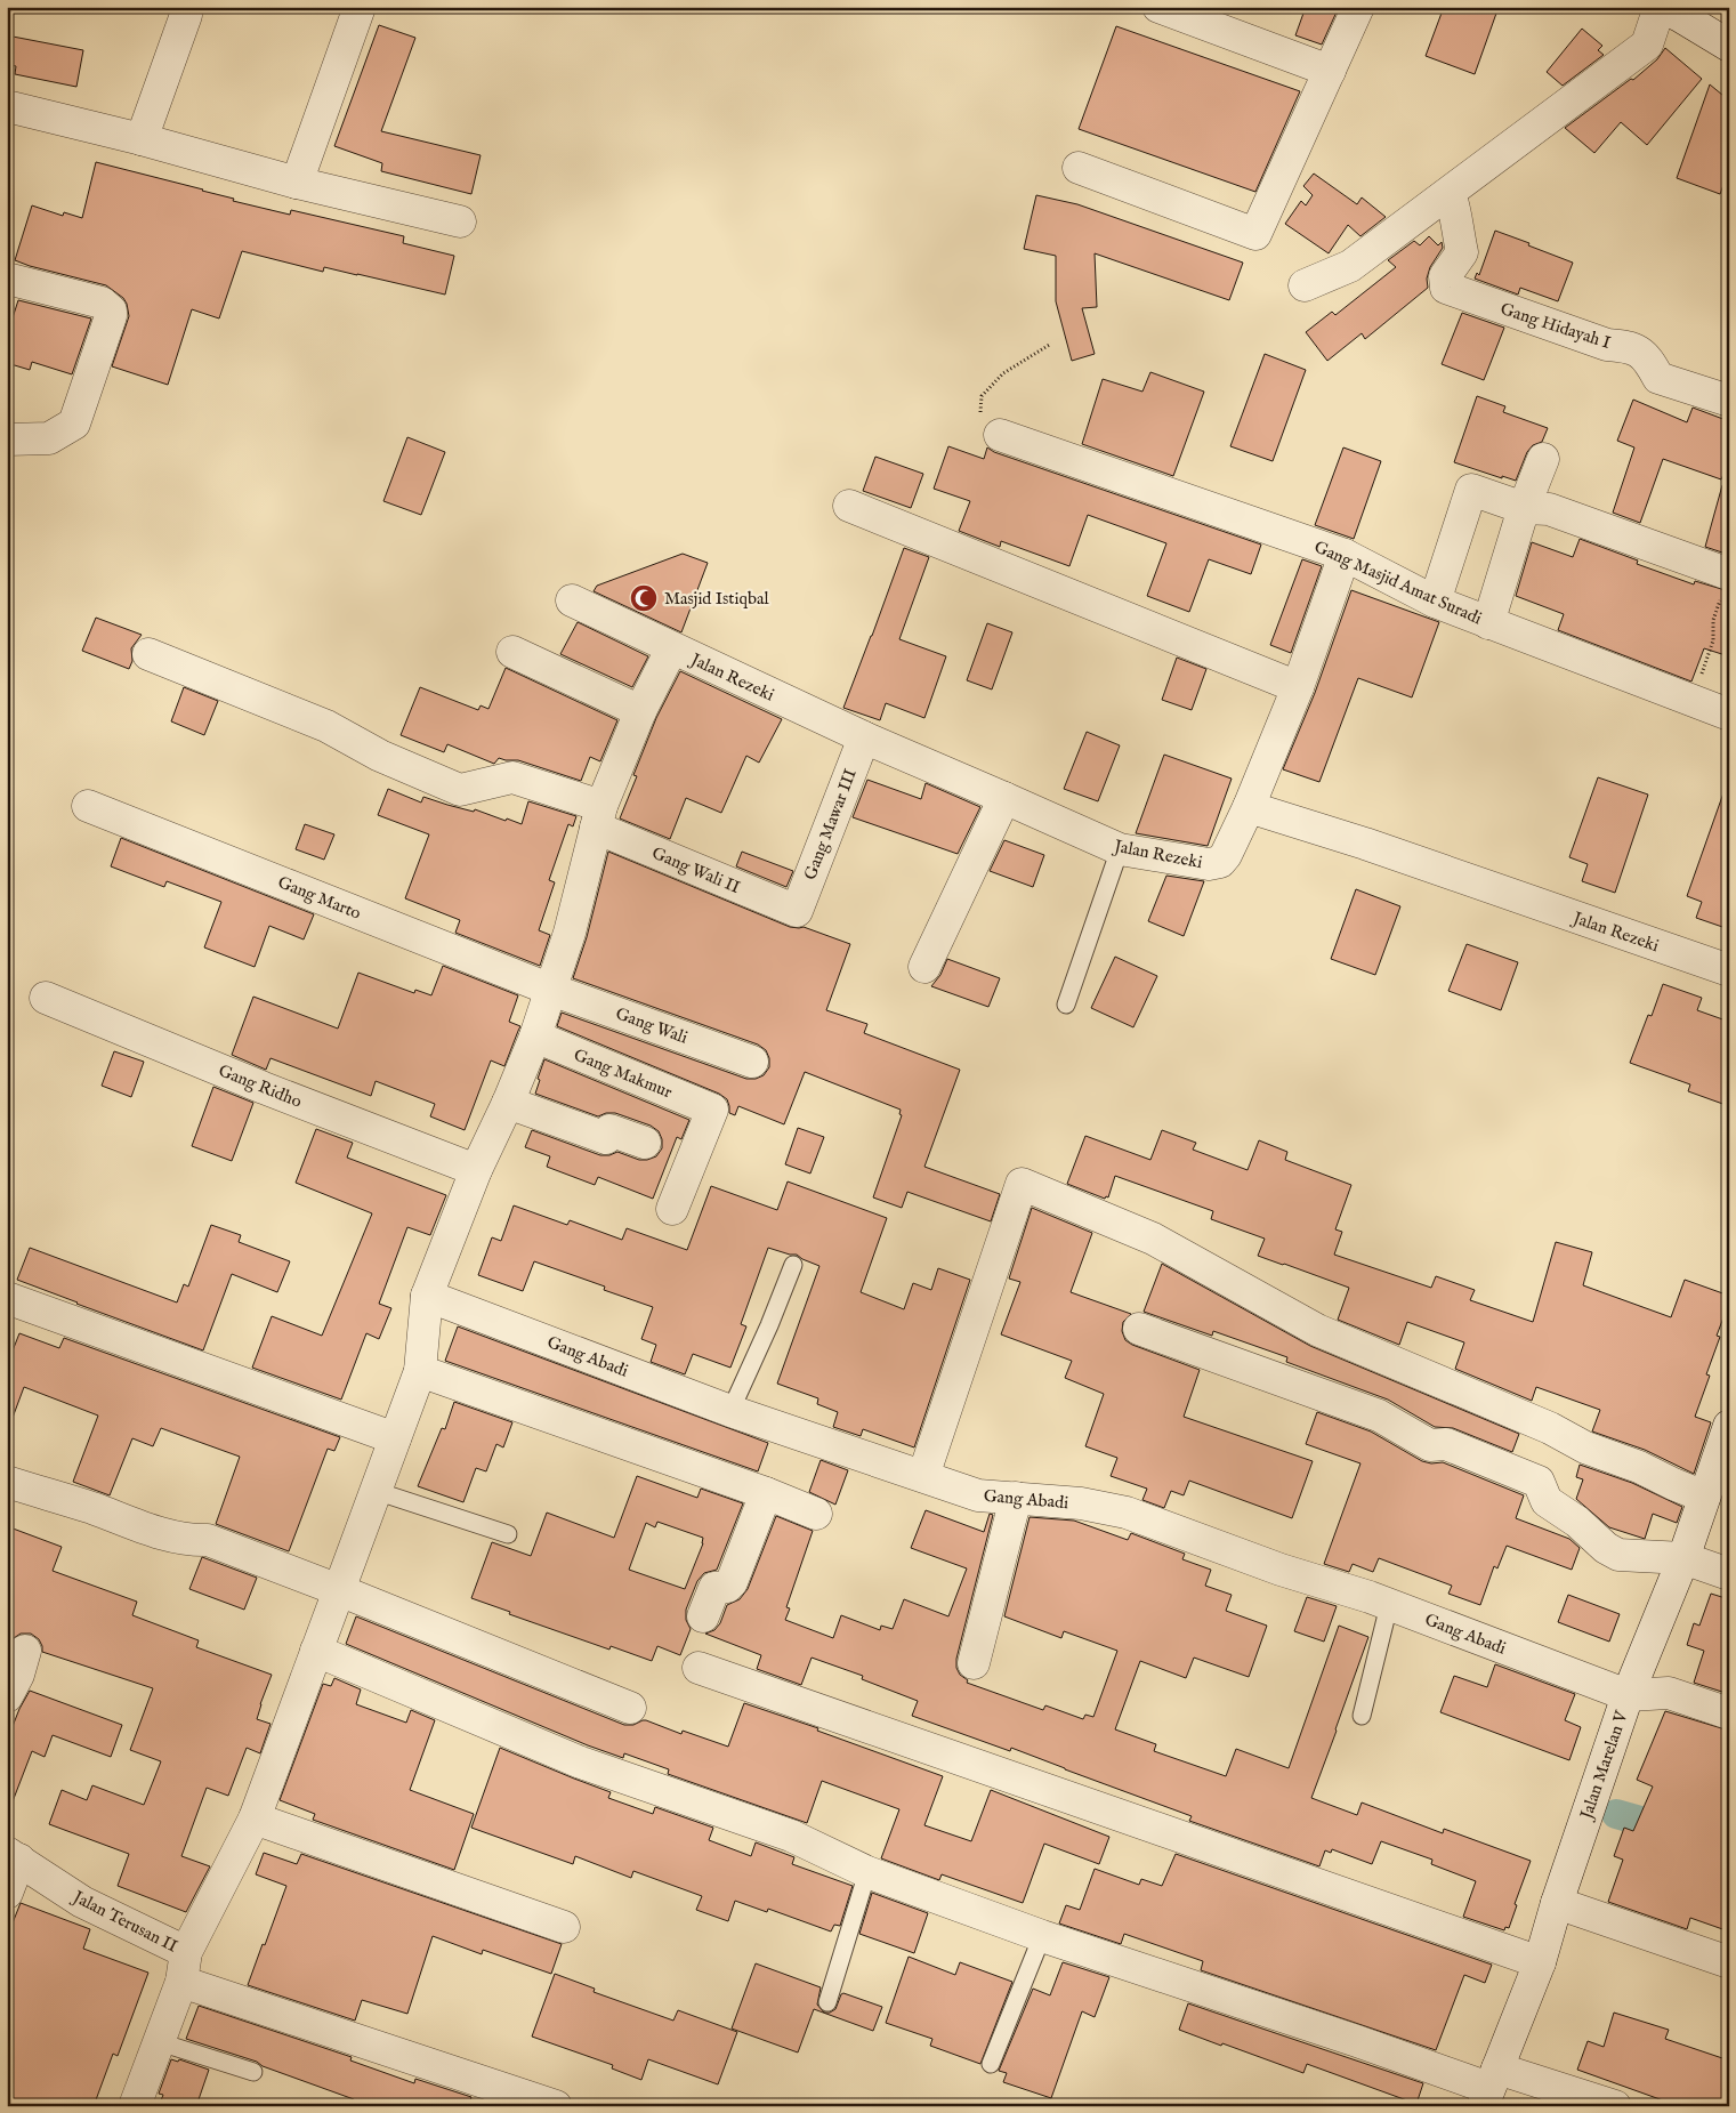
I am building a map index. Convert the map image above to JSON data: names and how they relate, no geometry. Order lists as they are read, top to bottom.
{
  "streets": {
    "street": [
      "Gang Hidayah I",
      "Gang Masjid Amat Suradi",
      "Jalan Rezeki",
      "Gang Mawar III",
      "Gang Wali II",
      "Gang Marto",
      "Gang Wali",
      "Gang Makmur",
      "Gang Ridho",
      "Gang Abadi",
      "Jalan Marelan V",
      "Jalan Terusan II"
    ]
  },
  "crossings": [
    ["Jalan Rezeki", "Gang Mawar III"],
    ["Gang Mawar III", "Gang Wali II"],
    ["Gang Marto", "Gang Wali"],
    ["Gang Abadi", "Jalan Marelan V"]
  ],
  "places": {
    "mosque": ["Masjid Istiqbal"]
  }
}
